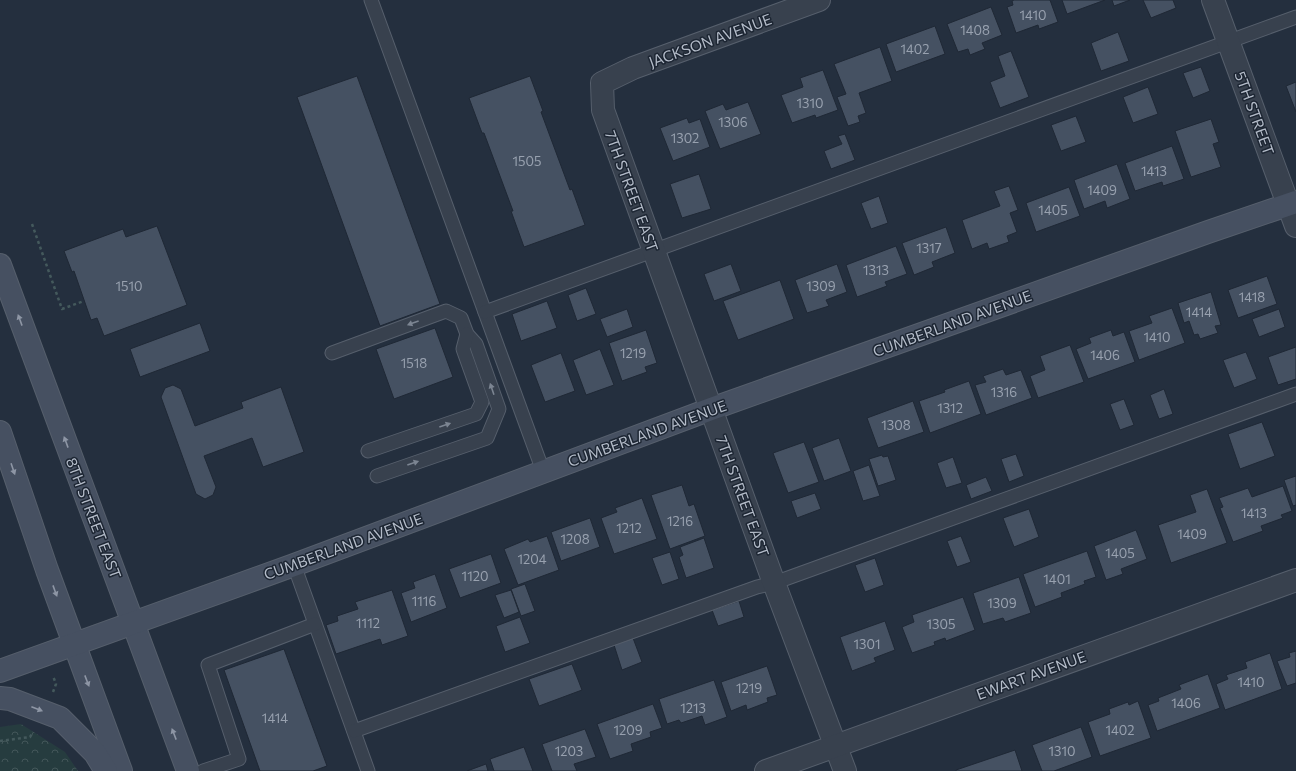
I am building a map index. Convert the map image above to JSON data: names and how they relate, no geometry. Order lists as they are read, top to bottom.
{
  "streets": {
    "main road": ["CUMBERLAND AVENUE", "8TH STREET EAST"],
    "street": [
      "JACKSON AVENUE",
      "5TH STREET",
      "7TH STREET EAST",
      "EWART AVENUE"
    ]
  },
  "crossings": [
    ["JACKSON AVENUE", "7TH STREET EAST"],
    ["5TH STREET", "CUMBERLAND AVENUE"],
    ["7TH STREET EAST", "CUMBERLAND AVENUE"],
    ["7TH STREET EAST", "EWART AVENUE"],
    ["CUMBERLAND AVENUE", "8TH STREET EAST"]
  ],
  "house_numbers": [
    "1410",
    "1408",
    "1402",
    "1310",
    "1306",
    "1302",
    "1505",
    "1413",
    "1409",
    "1405",
    "1317",
    "1313",
    "1510",
    "1309",
    "1418",
    "1414",
    "1410",
    "1219",
    "1406",
    "1518",
    "1316",
    "1312",
    "1308",
    "1413",
    "1216",
    "1212",
    "1409",
    "1208",
    "1405",
    "1204",
    "1120",
    "1401",
    "1116",
    "1309",
    "1112",
    "1305",
    "1301",
    "1410",
    "1219",
    "1406",
    "1213",
    "1414",
    "1209",
    "1402",
    "1203",
    "1310"
  ]
}
